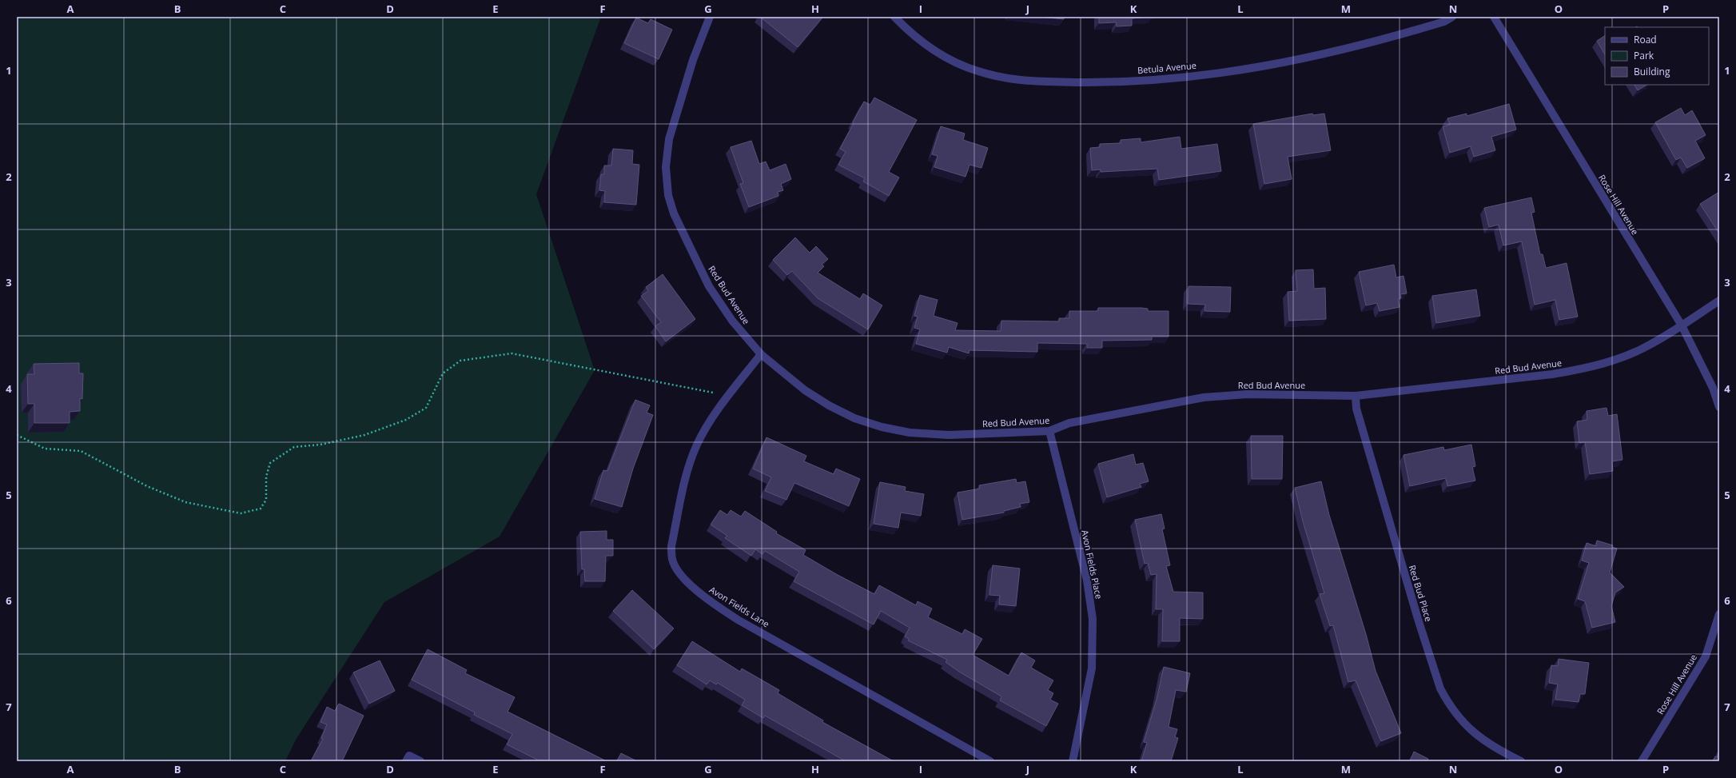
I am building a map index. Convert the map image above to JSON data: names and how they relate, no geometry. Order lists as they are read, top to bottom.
{
  "streets": {
    "street": [
      "Betula Avenue",
      "Rose Hill Avenue",
      "Red Bud Avenue",
      "Avon Fields Place",
      "Red Bud Place",
      "Avon Fields Lane"
    ]
  },
  "crossings": [
    ["Rose Hill Avenue", "Red Bud Avenue"],
    ["Red Bud Avenue", "Avon Fields Place"],
    ["Red Bud Avenue", "Red Bud Place"],
    ["Red Bud Avenue", "Avon Fields Lane"]
  ],
  "legend": ["Road", "Park", "Building"],
  "grid": {
    "columns": [
      "A",
      "B",
      "C",
      "D",
      "E",
      "F",
      "G",
      "H",
      "I",
      "J",
      "K",
      "L",
      "M",
      "N",
      "O",
      "P"
    ],
    "rows": [
      "1",
      "2",
      "3",
      "4",
      "5",
      "6",
      "7"
    ]
  }
}
